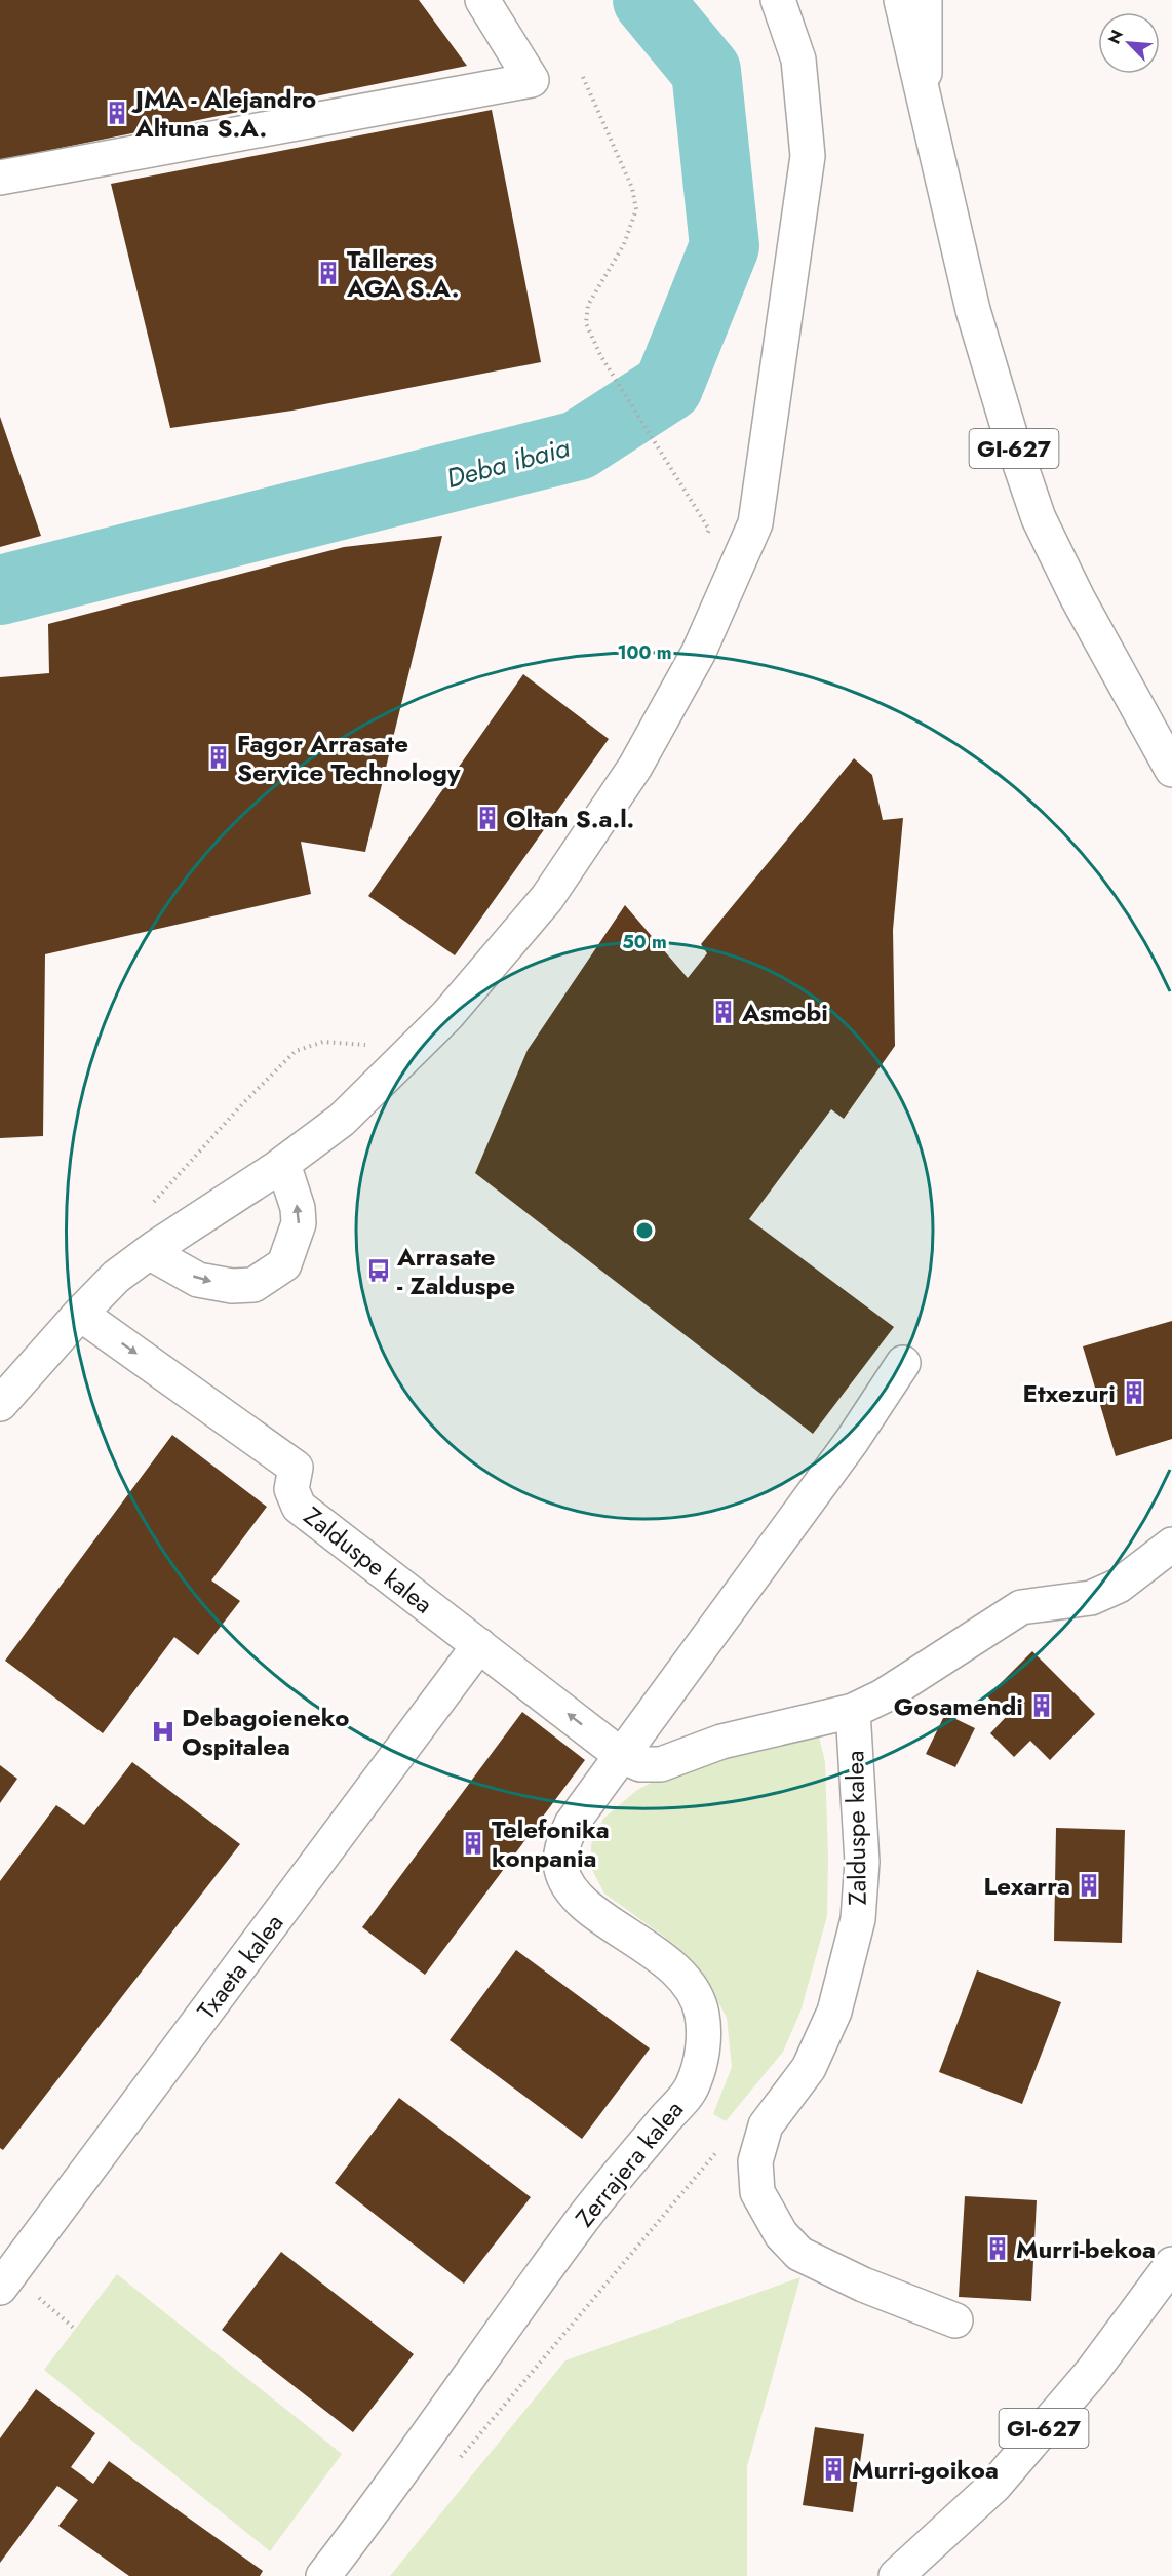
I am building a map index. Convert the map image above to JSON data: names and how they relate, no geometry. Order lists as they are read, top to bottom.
{
  "streets": {
    "street": [
      "GI-627",
      "Zalduspe kalea",
      "Txaeta kalea",
      "Zerrajera kalea"
    ]
  },
  "crossings": [
    ["Zalduspe kalea", "Txaeta kalea"],
    ["Zalduspe kalea", "Zerrajera kalea"]
  ],
  "water": ["Deba ibaia"],
  "places": {
    "building": [
      "JMA - Alejandro Altuna S.A.",
      "Talleres AGA S.A.",
      "Fagor Arrasate Service Technology",
      "Oltan S.a.l.",
      "Asmobi",
      "Etxezuri",
      "Gosamendi",
      "Telefonika konpania",
      "Lexarra",
      "Murri-bekoa",
      "Murri-goikoa"
    ],
    "bus stop": ["Arrasate - Zalduspe"],
    "hospital": ["Debagoieneko Ospitalea"]
  },
  "north": "top left",
  "rings": ["100 m", "50 m"]
}
